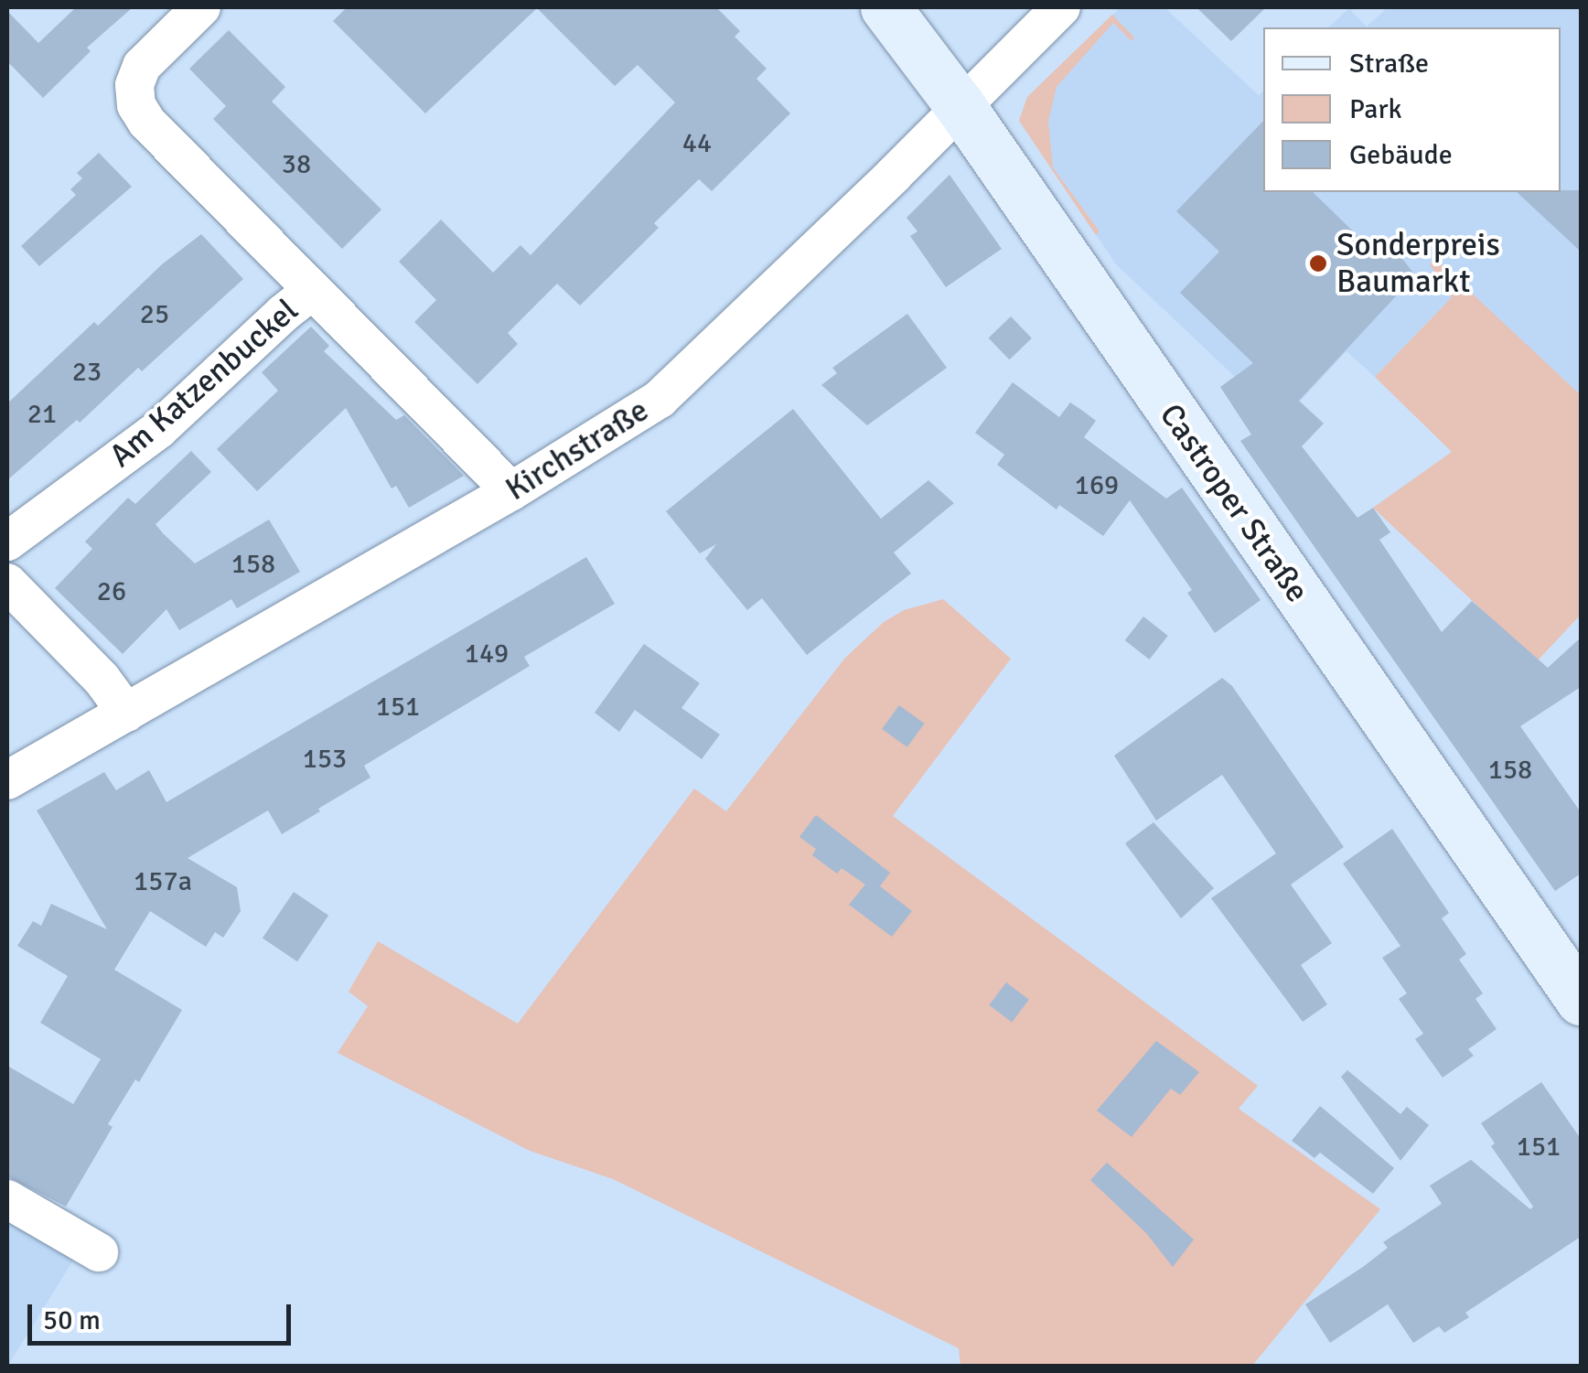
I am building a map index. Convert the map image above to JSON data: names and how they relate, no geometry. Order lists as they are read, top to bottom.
{
  "streets": {
    "main road": ["Castroper Straße"],
    "street": ["Am Katzenbuckel", "Kirchstraße"]
  },
  "crossings": [
    ["Am Katzenbuckel", "Kirchstraße"],
    ["Kirchstraße", "Castroper Straße"]
  ],
  "places": ["Sonderpreis Baumarkt"],
  "house_numbers": [
    "44",
    "38",
    "25",
    "23",
    "21",
    "169",
    "158",
    "26",
    "149",
    "151",
    "153",
    "158",
    "157a",
    "151"
  ],
  "legend": ["Straße", "Park", "Gebäude"],
  "scale_bar": "50 m"
}
